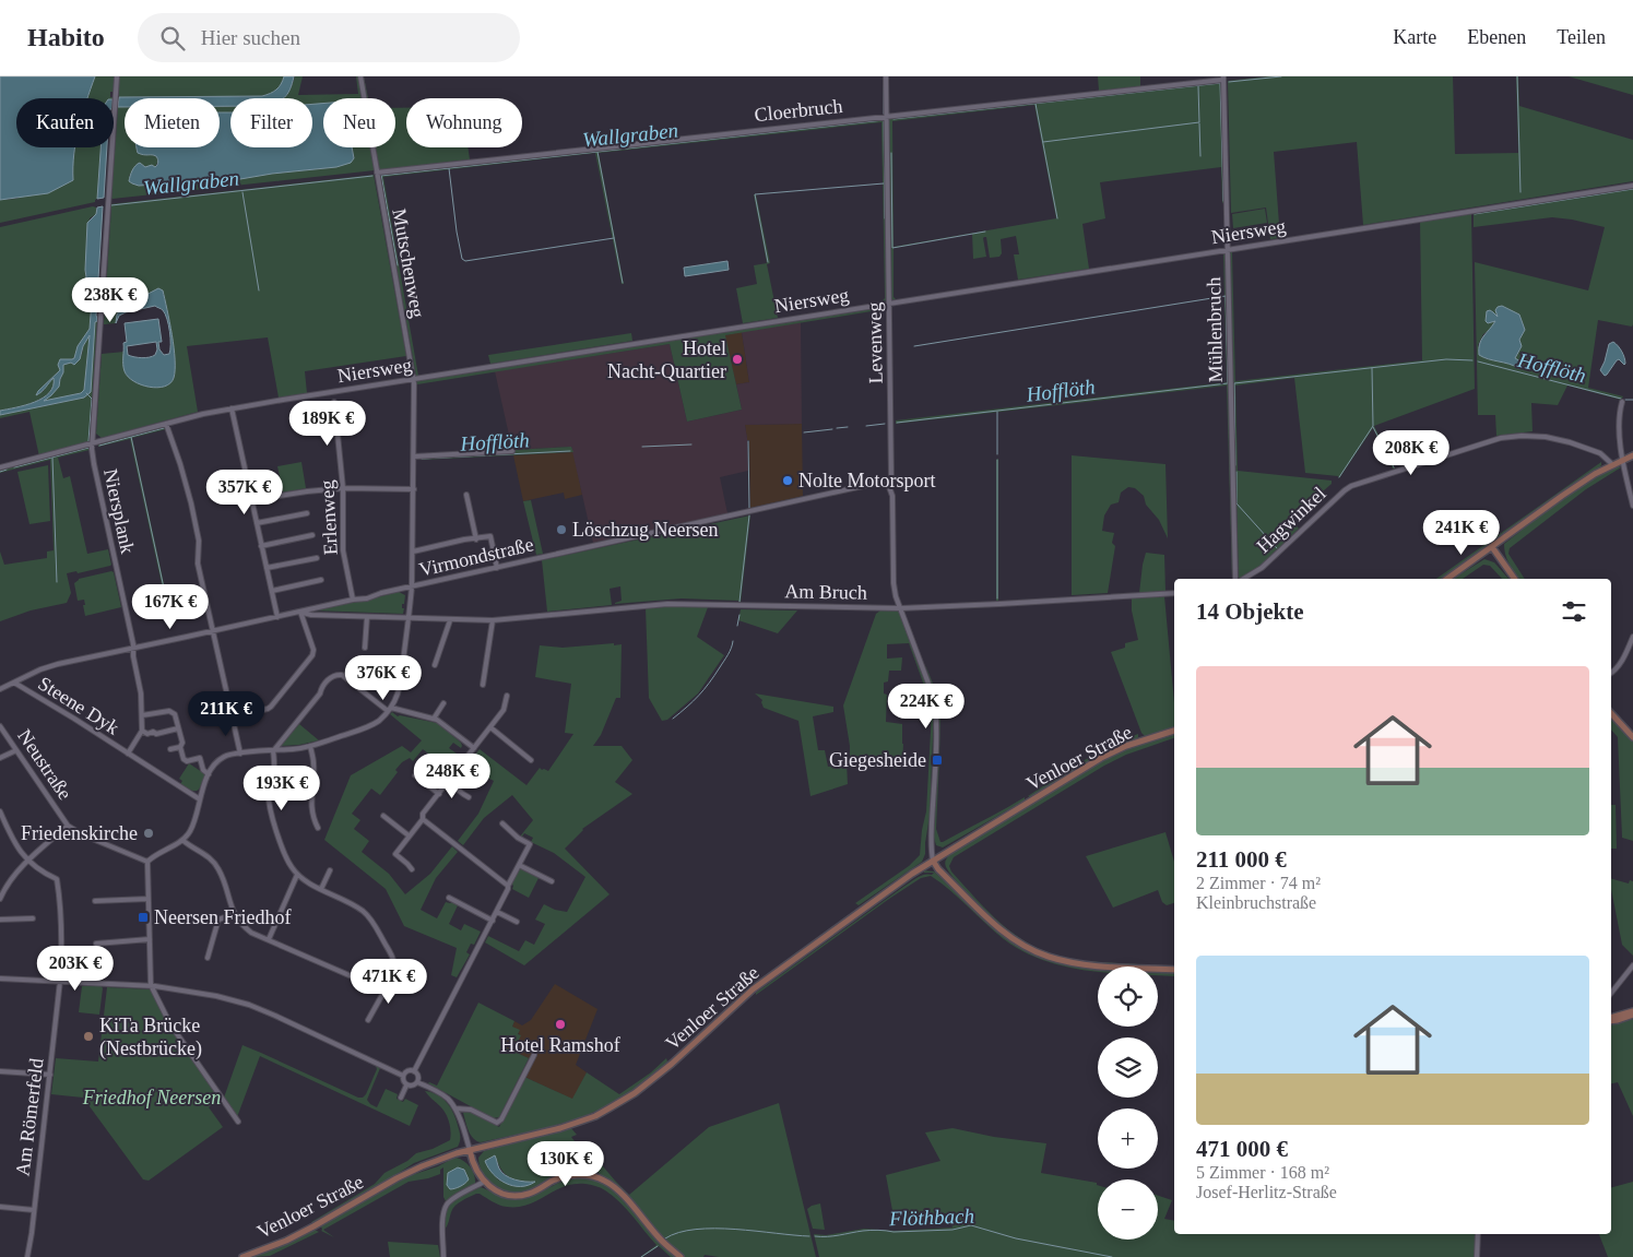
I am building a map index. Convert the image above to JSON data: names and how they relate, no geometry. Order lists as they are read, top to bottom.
{
  "streets": {
    "main road": ["Venloer Straße"],
    "street": [
      "Cloerbruch",
      "Niersweg",
      "Mutschenweg",
      "Mühlenbruch",
      "Levenweg",
      "Niersplank",
      "Erlenweg",
      "Hagwinkel",
      "Virmondstraße",
      "Am Bruch",
      "Steene Dyk",
      "Neustraße",
      "Am Römerfeld"
    ]
  },
  "crossings": [
    ["Cloerbruch", "Mutschenweg"],
    ["Cloerbruch", "Mühlenbruch"],
    ["Cloerbruch", "Levenweg"],
    ["Niersweg", "Mutschenweg"],
    ["Niersweg", "Mühlenbruch"],
    ["Niersweg", "Levenweg"],
    ["Niersweg", "Niersplank"],
    ["Mutschenweg", "Virmondstraße"],
    ["Mutschenweg", "Am Bruch"],
    ["Levenweg", "Virmondstraße"],
    ["Levenweg", "Am Bruch"],
    ["Niersplank", "Virmondstraße"],
    ["Erlenweg", "Virmondstraße"],
    ["Virmondstraße", "Am Bruch"],
    ["Virmondstraße", "Steene Dyk"]
  ],
  "water": ["Wallgraben", "Hofflöth", "Flöthbach"],
  "parks": ["Friedhof Neersen"],
  "places": {
    "other": [
      "Hotel Nacht-Quartier",
      "Nolte Motorsport",
      "Löschzug Neersen",
      "Friedenskirche",
      "Hotel Ramshof",
      "KiTa Brücke (Nestbrücke)"
    ],
    "transit": ["Giegesheide", "Neersen Friedhof"]
  },
  "page": {
    "header": "Habito",
    "search": "Hier suchen",
    "nav": ["Karte", "Ebenen", "Teilen"],
    "chip": [
      "Kaufen",
      "Mieten",
      "Filter",
      "Neu",
      "Wohnung"
    ],
    "price": [
      "238K €",
      "189K €",
      "208K €",
      "357K €",
      "241K €",
      "167K €",
      "376K €",
      "224K €",
      "211K €",
      "248K €",
      "193K €",
      "203K €",
      "471K €",
      "130K €"
    ],
    "heading": "14 Objekte",
    "list": [
      {
        "name": "211 000 €",
        "note": "2 Zimmer · 74 m² · Kleinbruchstraße"
      },
      {
        "name": "471 000 €",
        "note": "5 Zimmer · 168 m² · Josef-Herlitz-Straße"
      }
    ],
    "map_buttons": ["+", "−"]
  }
}
